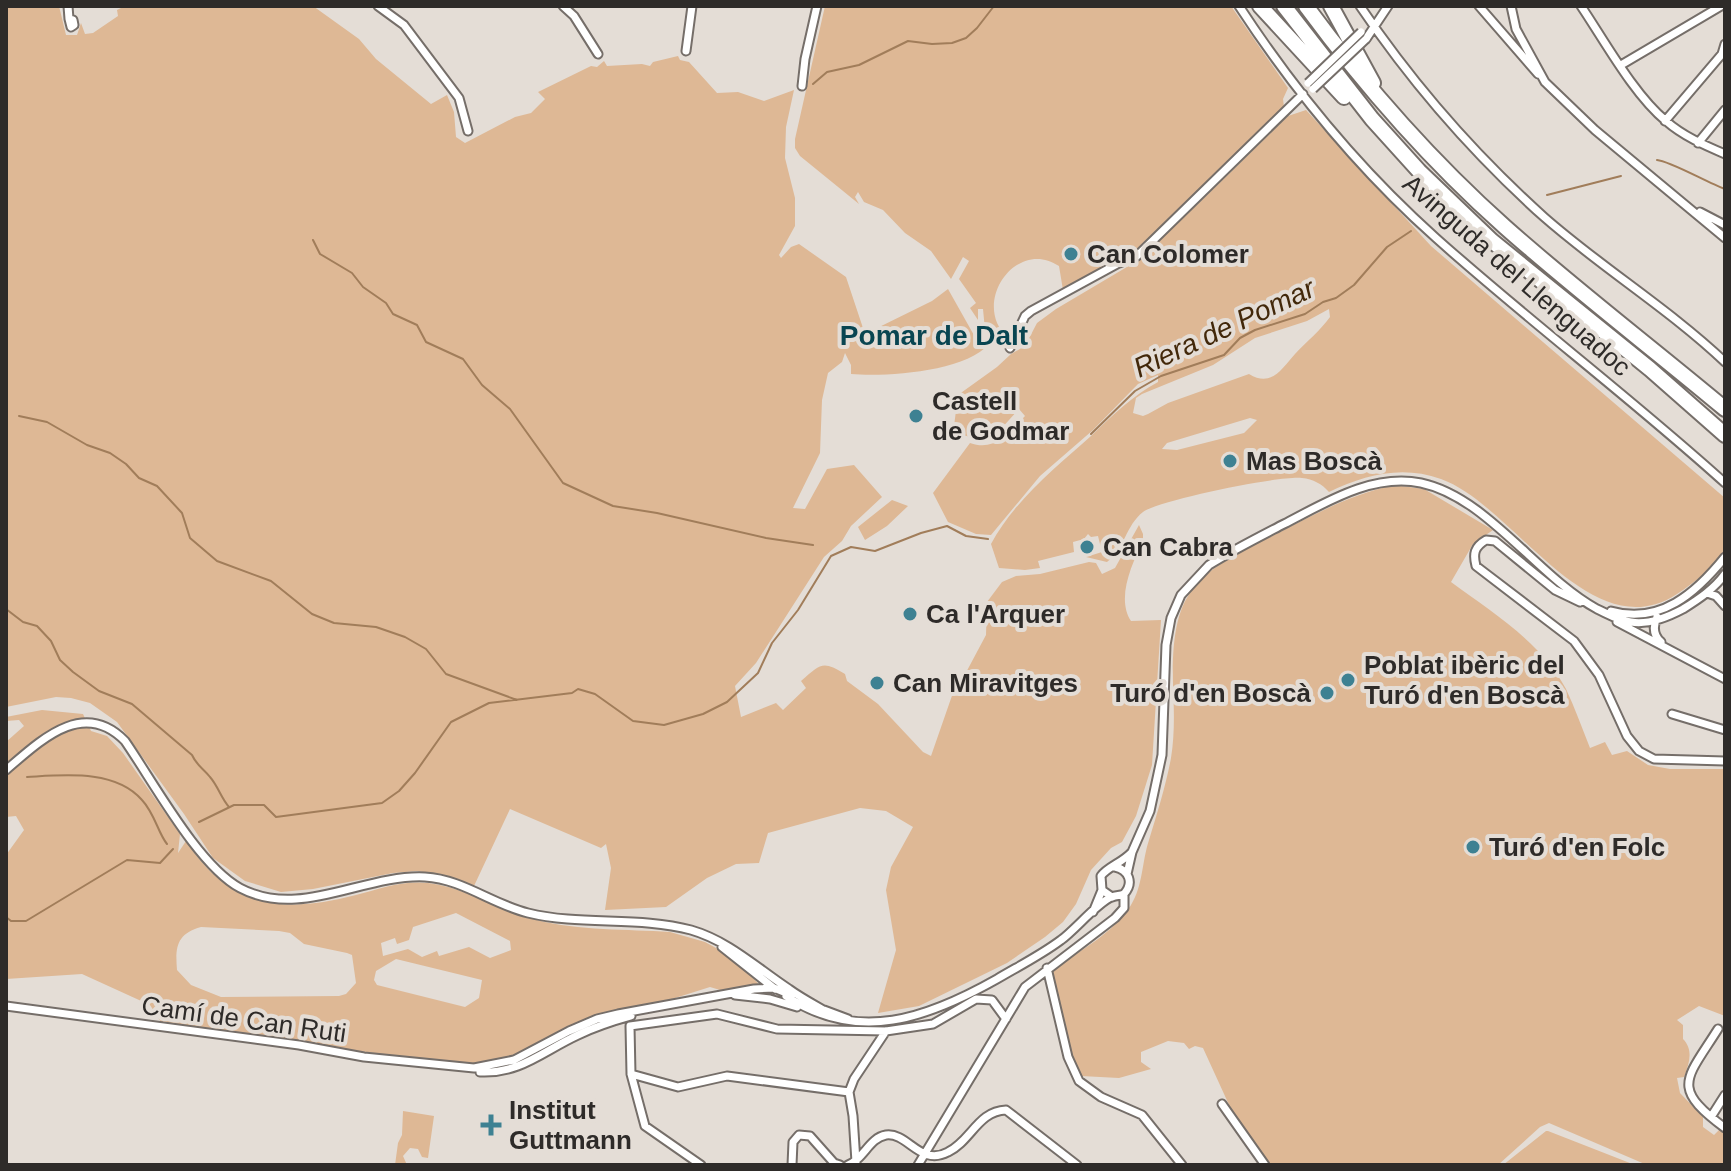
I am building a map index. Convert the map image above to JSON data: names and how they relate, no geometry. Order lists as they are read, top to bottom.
{
  "streets": {
    "street": ["Avinguda del Llenguadoc", "Camí de Can Ruti"]
  },
  "districts": ["Pomar de Dalt"],
  "water": ["Riera de Pomar"],
  "places": {
    "other": [
      "Can Colomer",
      "Castell de Godmar",
      "Mas Boscà",
      "Can Cabra",
      "Ca l'Arquer",
      "Poblat ibèric del Turó d'en Boscà",
      "Can Miravitges",
      "Turó d'en Boscà",
      "Turó d'en Folc"
    ],
    "health": ["Institut Guttmann"]
  }
}
